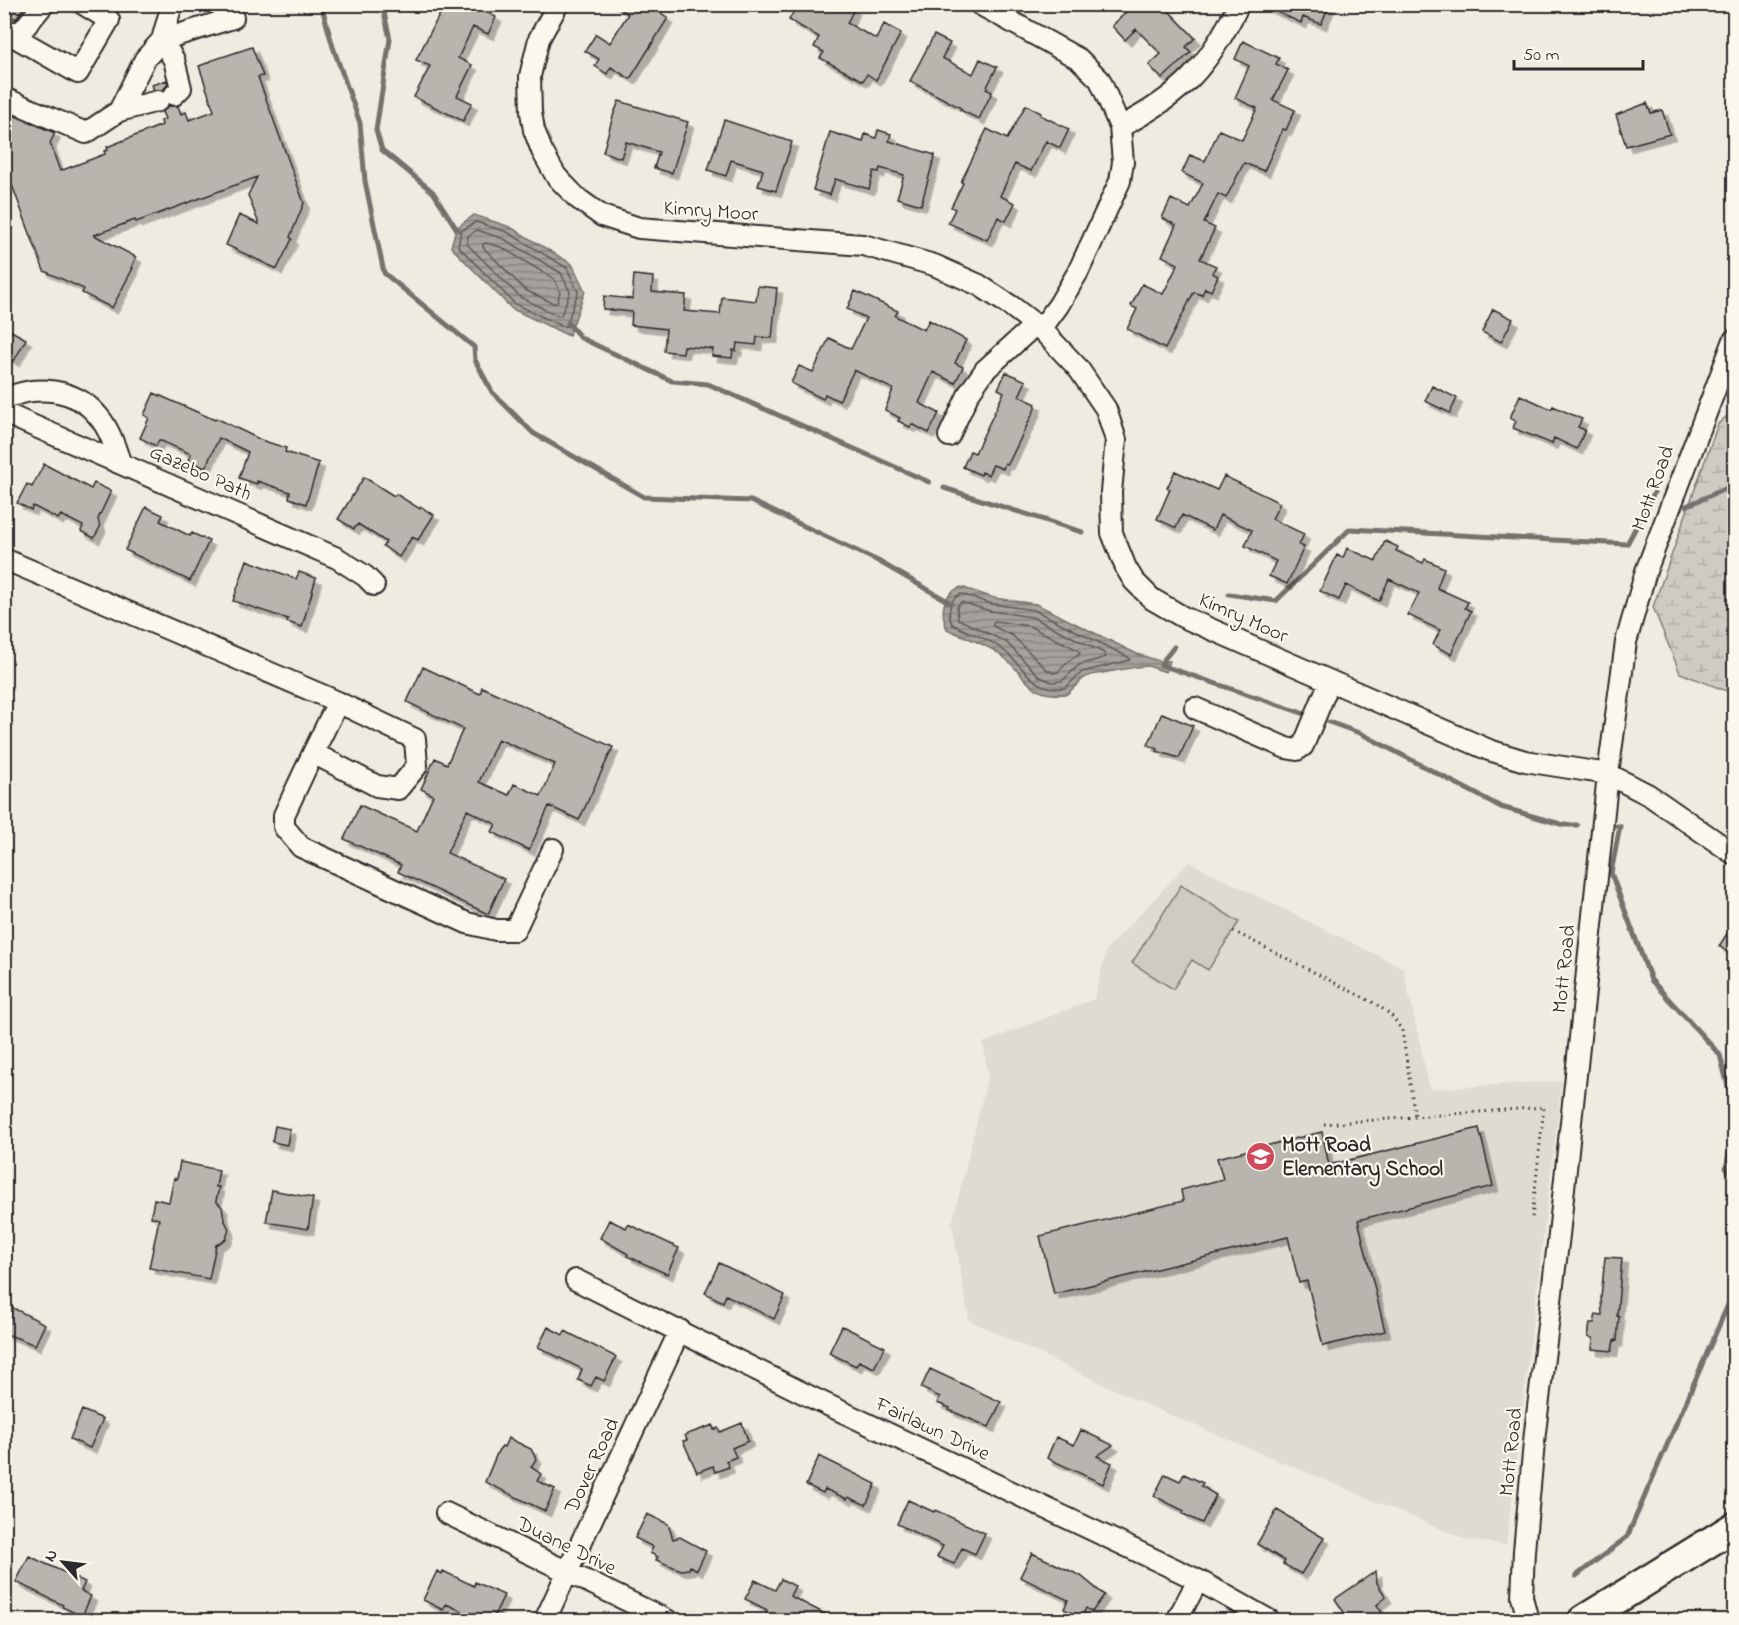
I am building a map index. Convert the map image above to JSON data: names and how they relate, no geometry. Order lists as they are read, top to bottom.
{
  "streets": {
    "street": [
      "Kimry Moor",
      "Gazebo Path",
      "Mott Road",
      "Fairlawn Drive",
      "Dover Road",
      "Duane Drive"
    ]
  },
  "crossings": [
    ["Kimry Moor", "Mott Road"],
    ["Fairlawn Drive", "Dover Road"],
    ["Dover Road", "Duane Drive"]
  ],
  "places": {
    "school or university": ["Mott Road Elementary School"]
  },
  "scale_bar": "50 m",
  "north": "top left"
}
